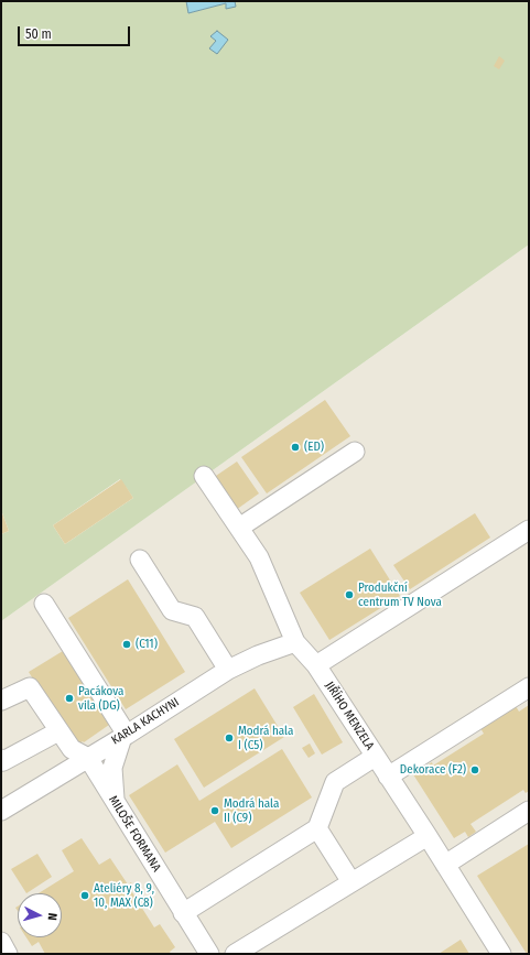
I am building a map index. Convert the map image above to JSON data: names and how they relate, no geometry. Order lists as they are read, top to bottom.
{
  "streets": {
    "lane": ["JIŘÍHO MENZELA", "KARLA KACHYNI", "MILOŠE FORMANA"]
  },
  "crossings": [
    ["JIŘÍHO MENZELA", "KARLA KACHYNI"],
    ["KARLA KACHYNI", "MILOŠE FORMANA"]
  ],
  "places": [
    "(ED)",
    "Produkční centrum TV Nova",
    "(C11)",
    "Pacákova vila (DG)",
    "Modrá hala I (C5)",
    "Dekorace (F2)",
    "Modrá hala II (C9)",
    "Ateliéry 8, 9, 10, MAX (C8)"
  ],
  "scale_bar": "50 m",
  "north": "right"
}
